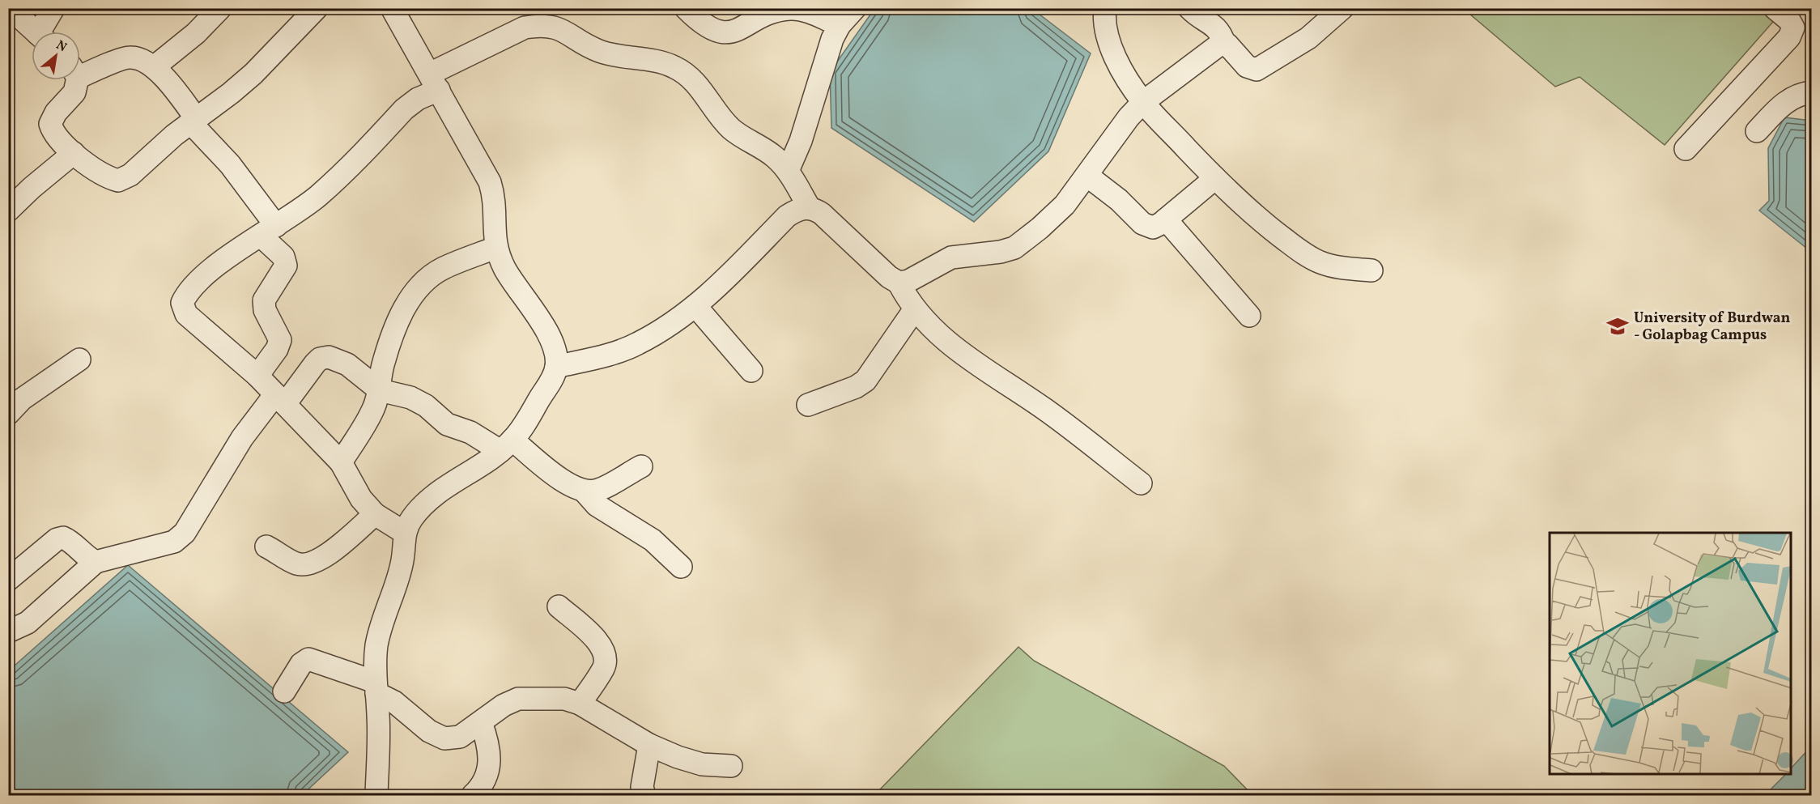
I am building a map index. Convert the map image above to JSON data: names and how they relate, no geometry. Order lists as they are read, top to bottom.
{
  "places": {
    "school or university": ["University of Burdwan - Golapbag Campus"]
  },
  "north": "top right"
}
